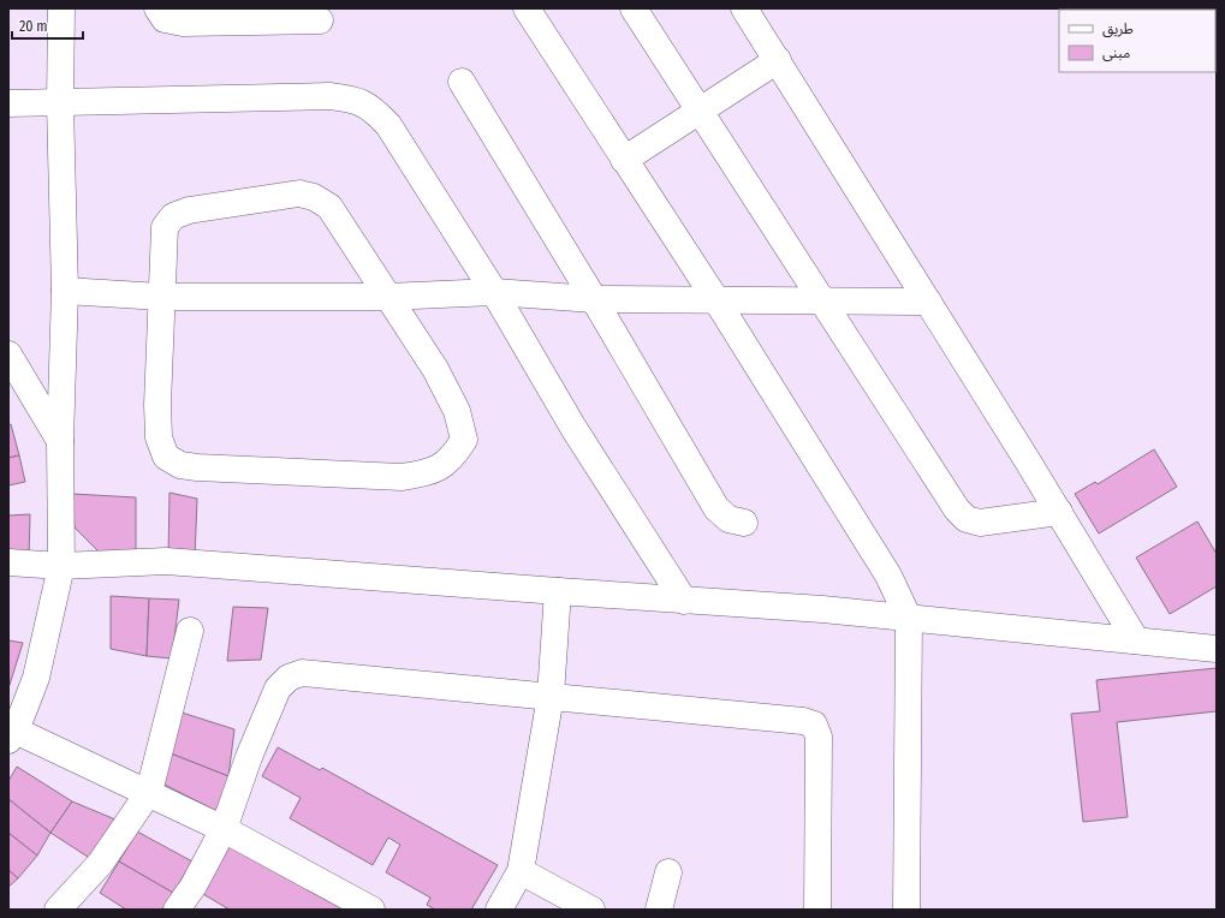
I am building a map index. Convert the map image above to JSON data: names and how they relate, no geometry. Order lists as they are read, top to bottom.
{
  "legend": ["طريق", "مبنى"],
  "scale_bar": "20 m"
}
